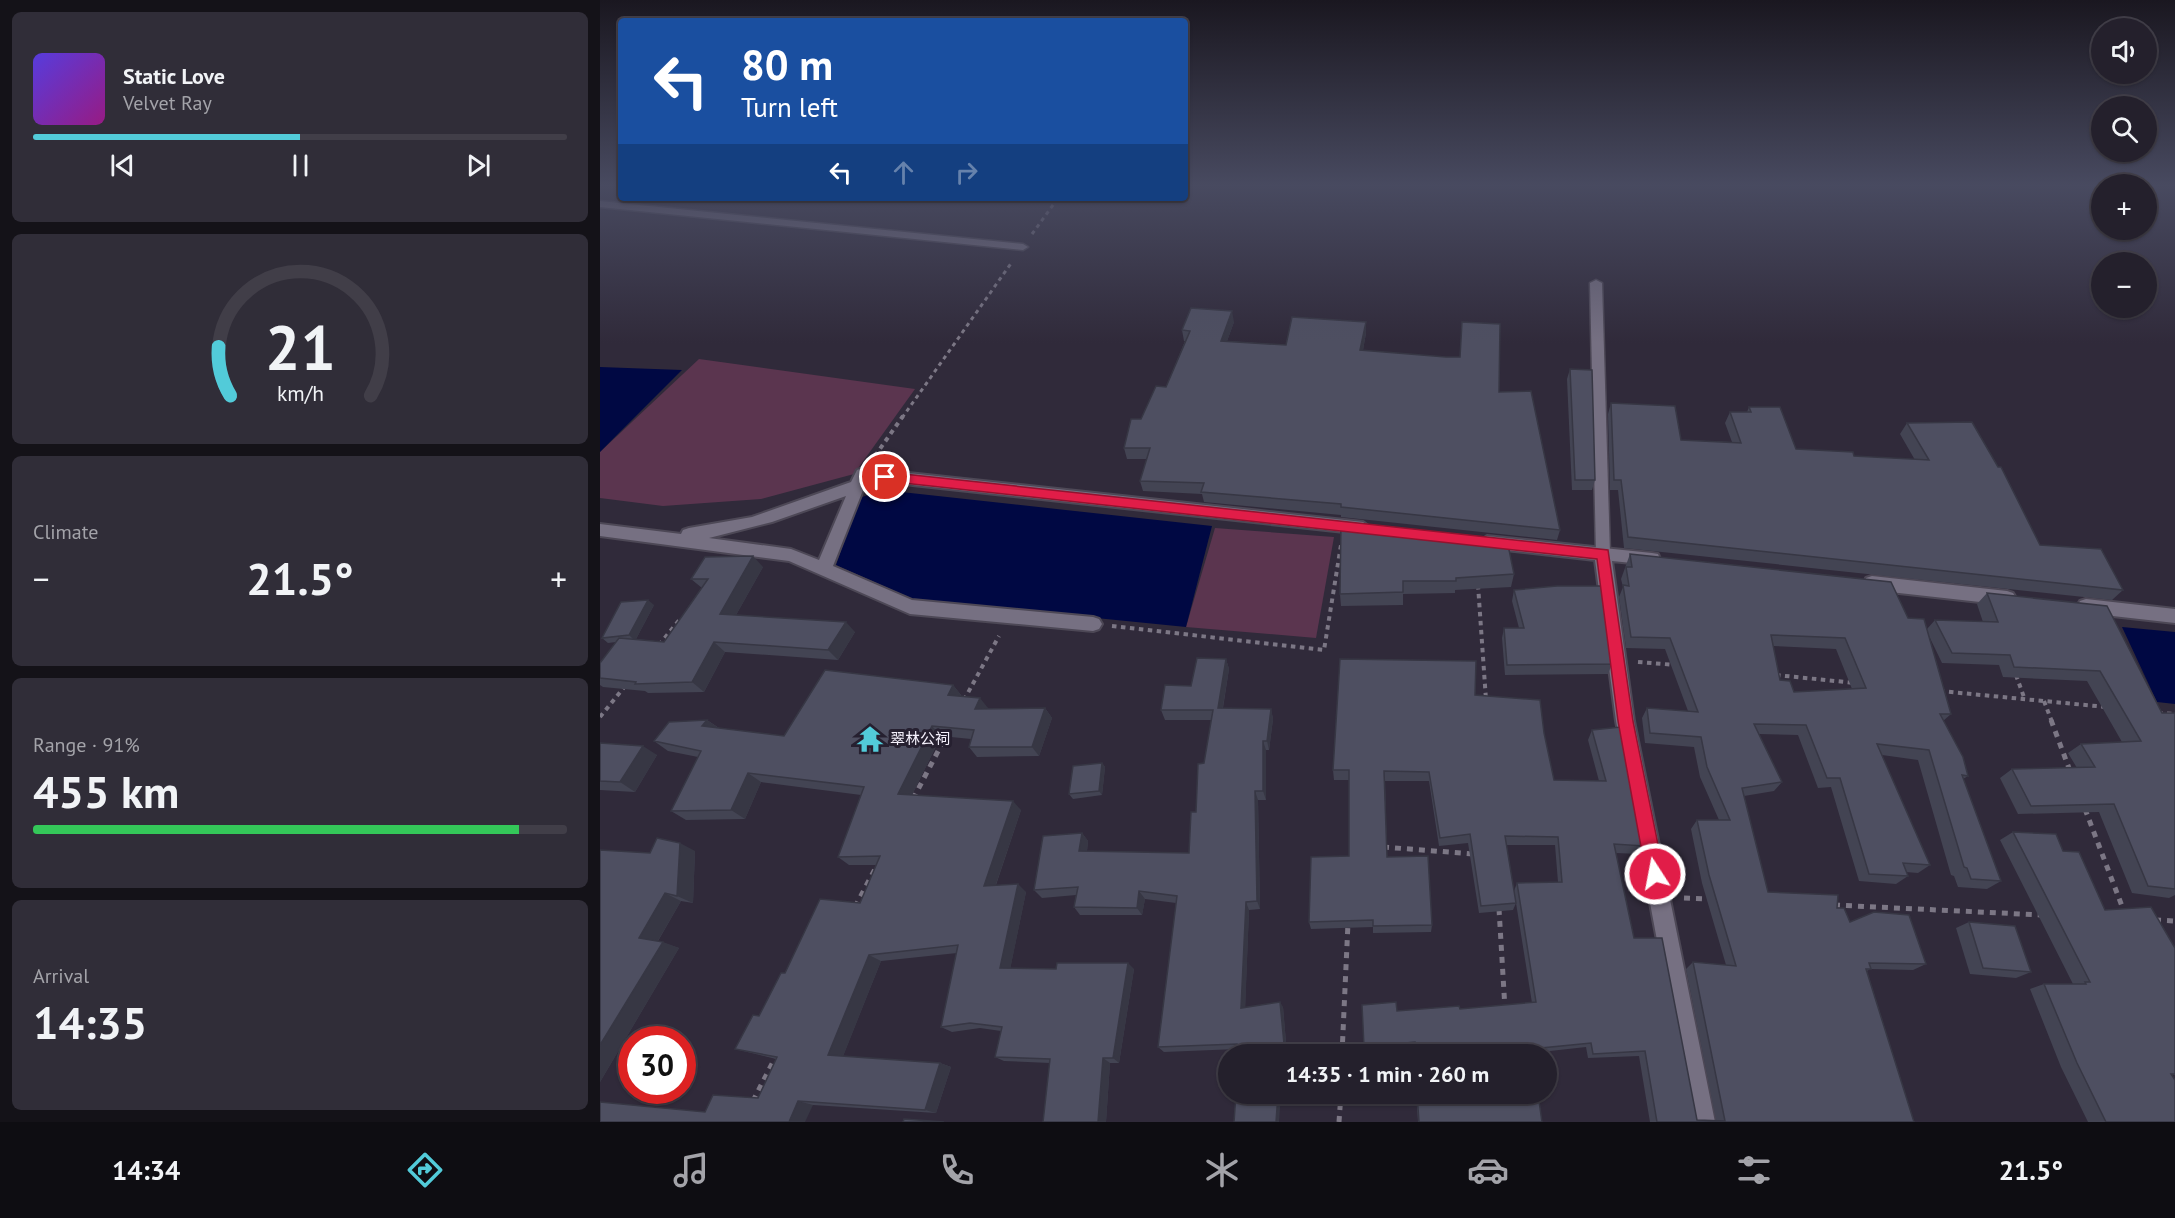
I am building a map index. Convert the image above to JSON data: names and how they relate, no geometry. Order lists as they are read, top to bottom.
{
  "places": {
    "temple": ["翠林公祠"]
  },
  "page": {
    "map_buttons": ["+", "−"],
    "turn": ["80 m", "Turn left"],
    "song": ["Static Love", "Velvet Ray"],
    "tile": [
      "Climate",
      ["Range · 91%", "455 km"],
      ["Arrival", "14:35"]
    ],
    "heat": ["−", "21.5°", "+"],
    "limit": "30",
    "trip": "14:35 · 1 min · 260 m",
    "tabs": ["14:34", "21.5°"],
    "gauge": ["21", "km/h"]
  }
}
